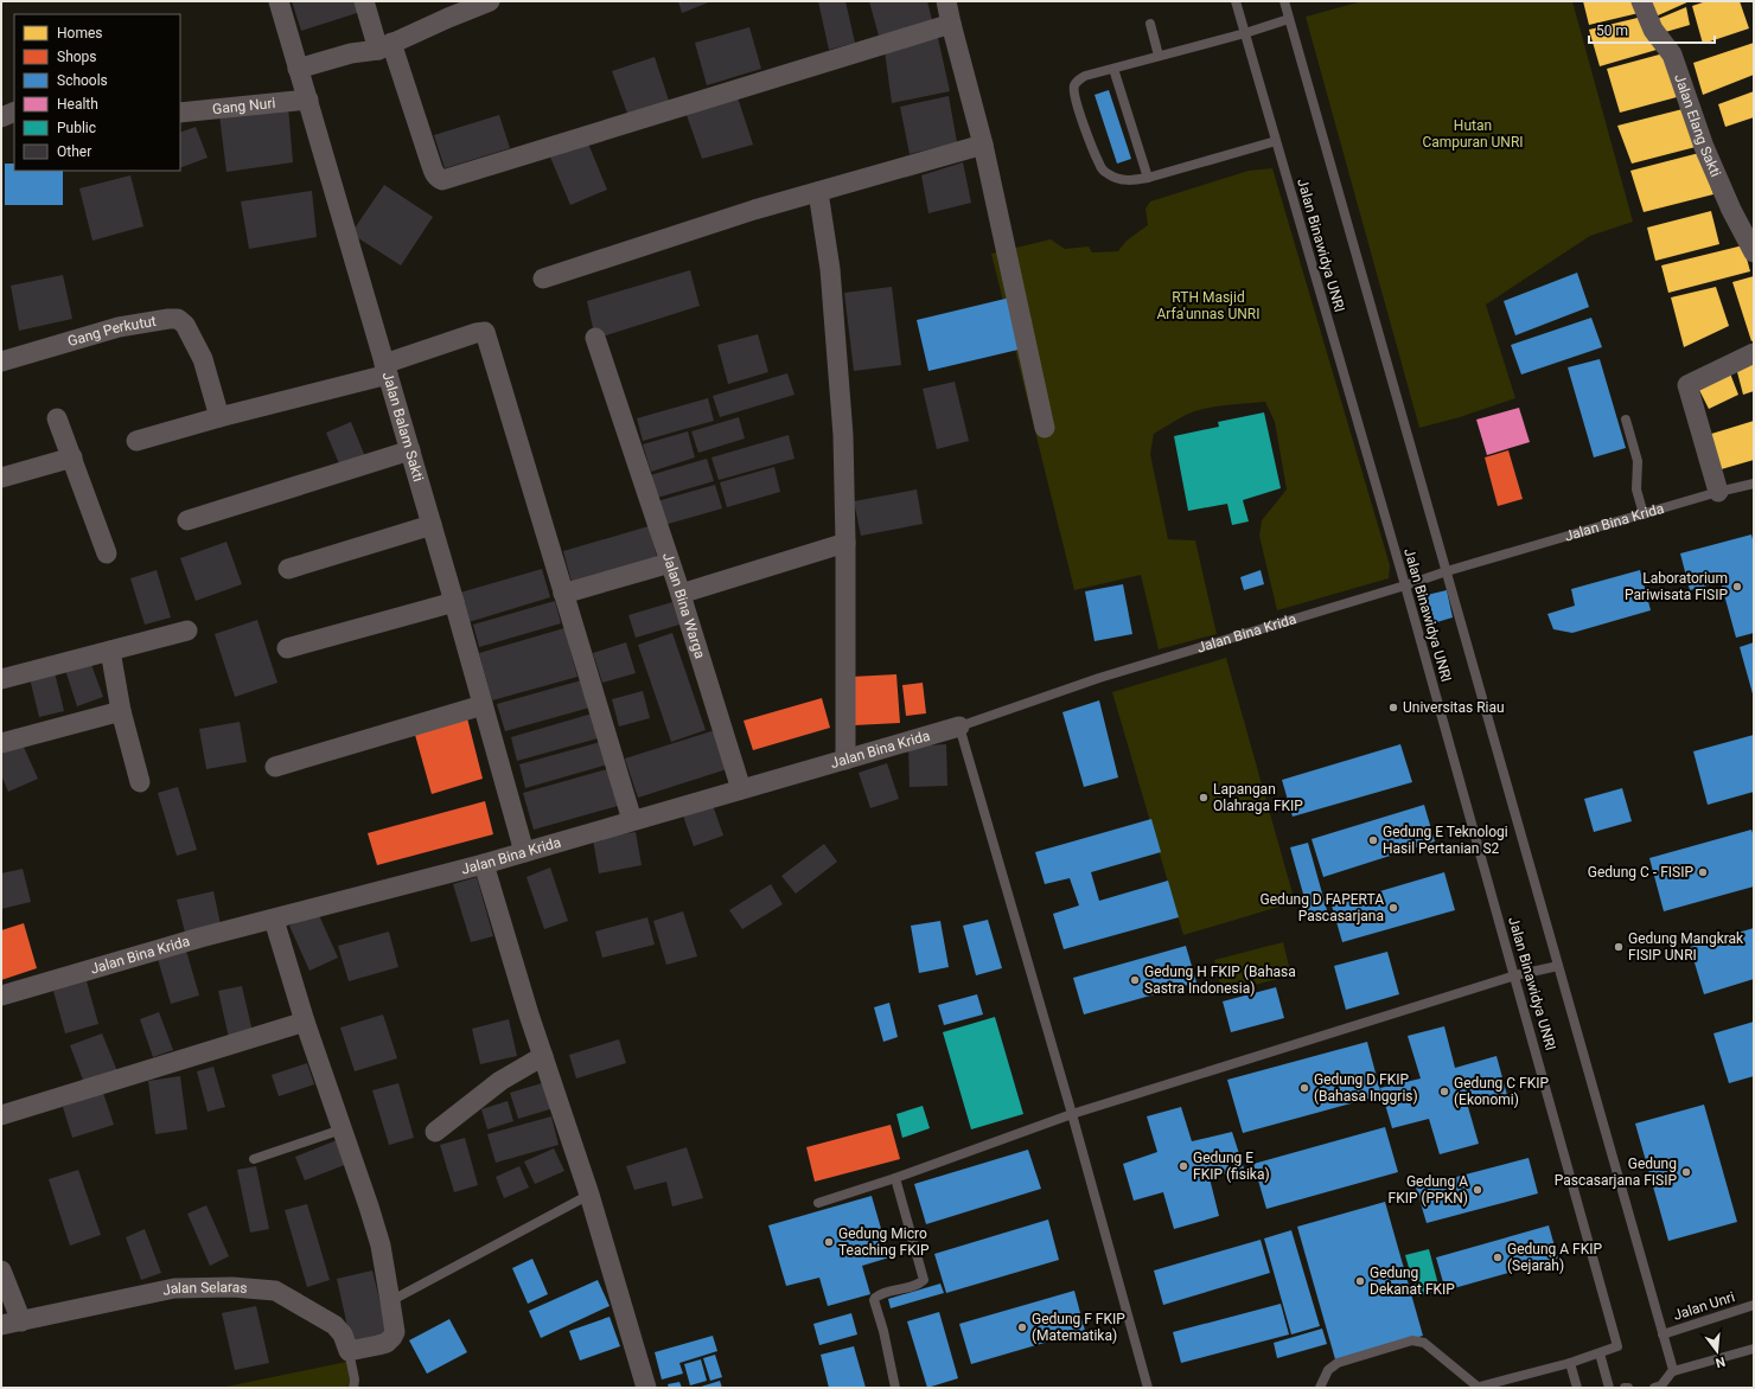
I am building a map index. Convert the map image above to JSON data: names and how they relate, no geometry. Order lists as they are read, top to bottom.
{
  "streets": {
    "street": [
      "Gang Nuri",
      "Jalan Elang Sakti",
      "Gang Perkutut",
      "Jalan Balam Sakti",
      "Jalan Bina Krida",
      "Jalan Bina Warga",
      "Jalan Selaras"
    ],
    "lane": ["Jalan Binawidya UNRI", "Jalan Unri"]
  },
  "crossings": [
    ["Gang Nuri", "Jalan Balam Sakti"],
    ["Jalan Binawidya UNRI", "Jalan Bina Krida"],
    ["Jalan Binawidya UNRI", "Jalan Unri"],
    ["Jalan Balam Sakti", "Jalan Bina Krida"],
    ["Jalan Bina Krida", "Jalan Bina Warga"]
  ],
  "parks": ["Hutan Campuran UNRI", "RTH Masjid Arfa'unnas UNRI"],
  "places": [
    "Laboratorium Pariwisata FISIP",
    "Universitas Riau",
    "Lapangan Olahraga FKIP",
    "Gedung E Teknologi Hasil Pertanian S2",
    "Gedung C - FISIP",
    "Gedung D FAPERTA Pascasarjana",
    "Gedung Mangkrak FISIP UNRI",
    "Gedung H FKIP (Bahasa Sastra Indonesia)",
    "Gedung D FKIP (Bahasa Inggris)",
    "Gedung C FKIP (Ekonomi)",
    "Gedung E FKIP (fisika)",
    "Gedung Pascasarjana FISIP",
    "Gedung A FKIP (PPKN)",
    "Gedung Micro Teaching FKIP",
    "Gedung A FKIP (Sejarah)",
    "Gedung Dekanat FKIP",
    "Gedung F FKIP (Matematika)"
  ],
  "legend": [
    "Homes",
    "Shops",
    "Schools",
    "Health",
    "Public",
    "Other"
  ],
  "scale_bar": "50 m",
  "north": "bottom"
}
